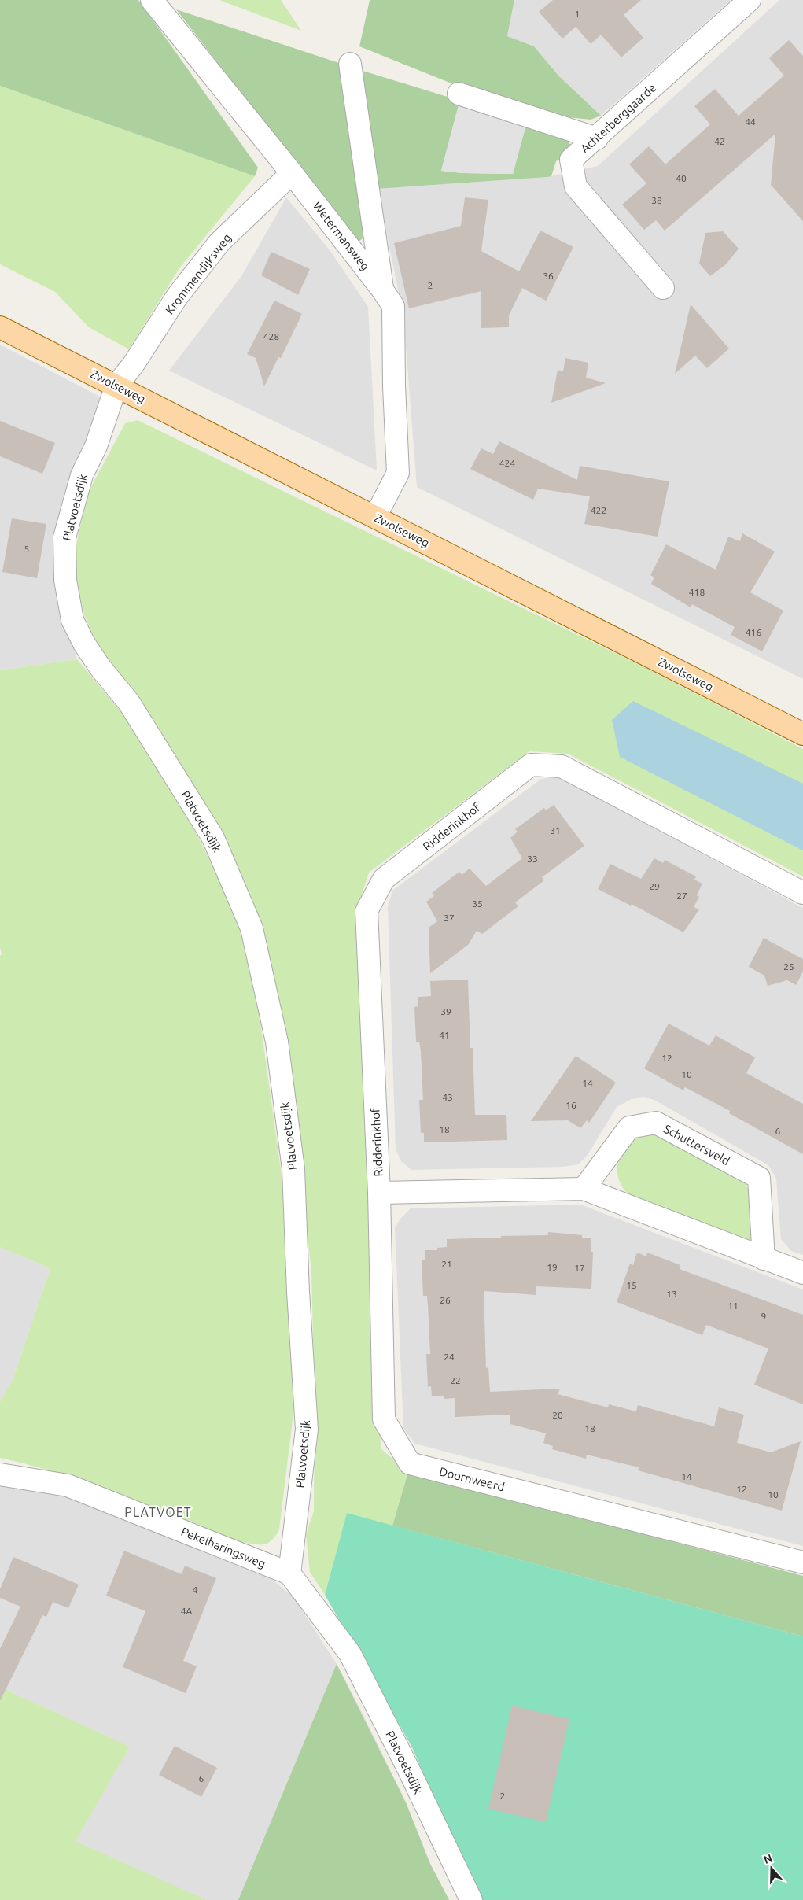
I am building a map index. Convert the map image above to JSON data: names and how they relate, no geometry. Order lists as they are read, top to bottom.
{
  "streets": {
    "main road": ["Zwolseweg"],
    "street": [
      "Achterberggaarde",
      "Wetermansweg",
      "Krommendijksweg",
      "Platvoetsdijk",
      "Ridderinkhof",
      "Schuttersveld",
      "Doornweerd",
      "Pekelharingsweg"
    ]
  },
  "crossings": [
    ["Wetermansweg", "Krommendijksweg"],
    ["Wetermansweg", "Zwolseweg"],
    ["Krommendijksweg", "Zwolseweg"],
    ["Krommendijksweg", "Platvoetsdijk"],
    ["Zwolseweg", "Platvoetsdijk"],
    ["Platvoetsdijk", "Pekelharingsweg"],
    ["Ridderinkhof", "Doornweerd"]
  ],
  "districts": ["PLATVOET"],
  "house_numbers": [
    "1",
    "44",
    "42",
    "40",
    "38",
    "36",
    "2",
    "428",
    "424",
    "422",
    "5",
    "418",
    "416",
    "31",
    "33",
    "29",
    "27",
    "35",
    "37",
    "25",
    "39",
    "41",
    "12",
    "10",
    "14",
    "43",
    "16",
    "18",
    "6",
    "21",
    "19",
    "17",
    "15",
    "13",
    "26",
    "11",
    "9",
    "24",
    "22",
    "20",
    "18",
    "14",
    "12",
    "10",
    "4",
    "4A",
    "6",
    "2"
  ],
  "north": "top"
}
